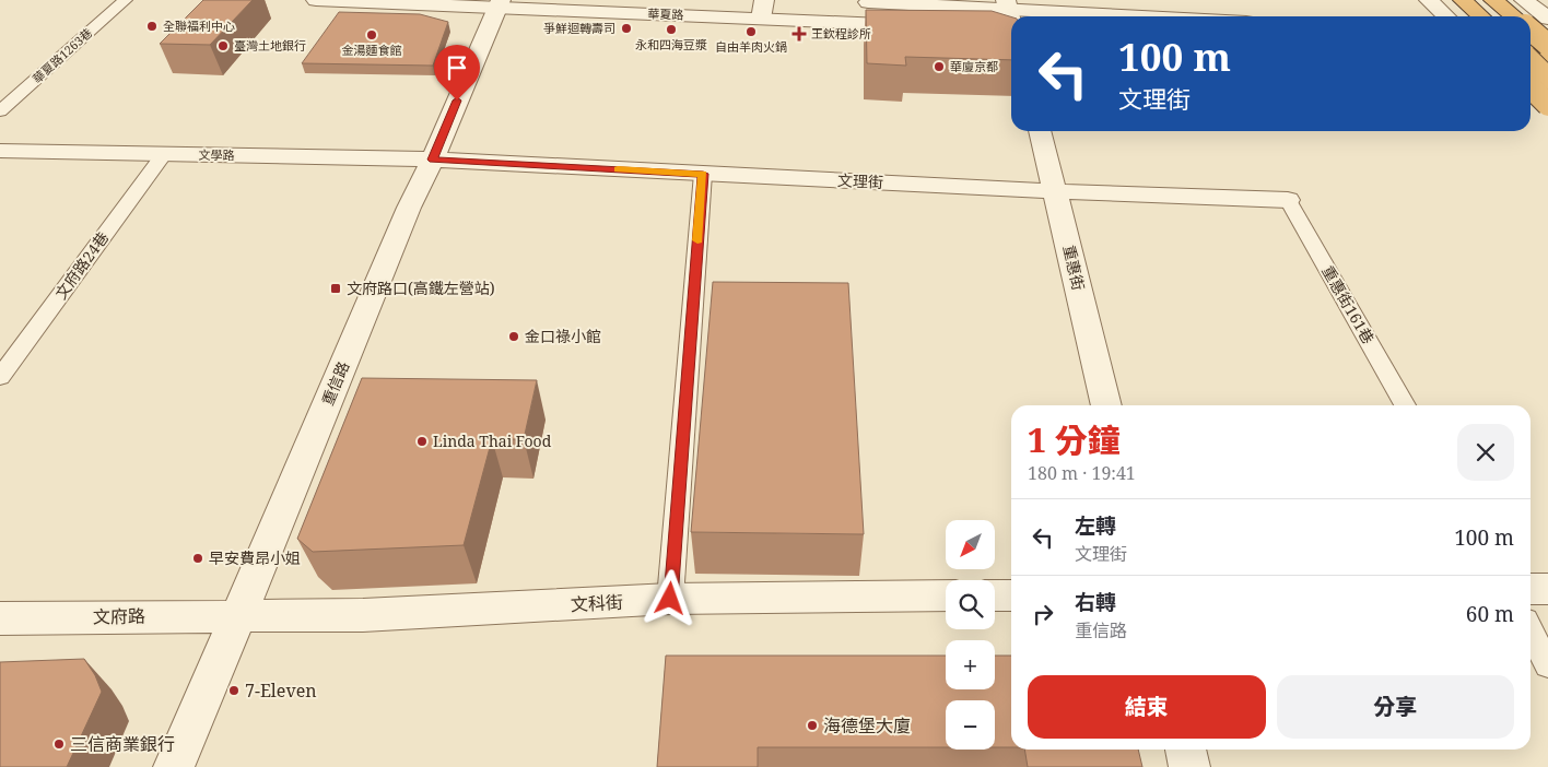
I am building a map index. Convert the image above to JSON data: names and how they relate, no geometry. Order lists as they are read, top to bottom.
{
  "streets": {
    "street": [
      "華夏路",
      "文學路",
      "文理街",
      "重惠街",
      "重信路",
      "文科街",
      "文府路"
    ],
    "lane": ["華夏路1263巷", "文府路24巷", "重惠街161巷"]
  },
  "crossings": [
    ["華夏路", "重信路"],
    ["文學路", "文理街"],
    ["文學路", "文府路24巷"],
    ["文學路", "重信路"],
    ["文理街", "重惠街"],
    ["文理街", "重惠街161巷"],
    ["文理街", "重信路"],
    ["重信路", "文科街"],
    ["重信路", "文府路"],
    ["文科街", "文府路"]
  ],
  "places": {
    "other": [
      "全聯福利中心",
      "爭鮮迴轉壽司",
      "永和四海豆漿",
      "自由羊肉火鍋",
      "金湯麵食館",
      "臺灣土地銀行",
      "華廈京都",
      "金口祿小館",
      "Linda Thai Food",
      "早安費昂小姐",
      "7-Eleven",
      "海德堡大廈",
      "三信商業銀行"
    ],
    "health": ["王欽程診所"],
    "transit": ["文府路口(高鐵左營站)"]
  },
  "north": "bottom left",
  "page": {
    "turn": ["100 m", "文理街"],
    "heading": ["1 分鐘", "180 m · 19:41"],
    "list": [
      {
        "name": "左轉",
        "note": "文理街",
        "value": "100 m"
      },
      {
        "name": "右轉",
        "note": "重信路",
        "value": "60 m"
      }
    ],
    "map_buttons": ["+", "−"],
    "buttons": ["結束", "分享"]
  }
}
